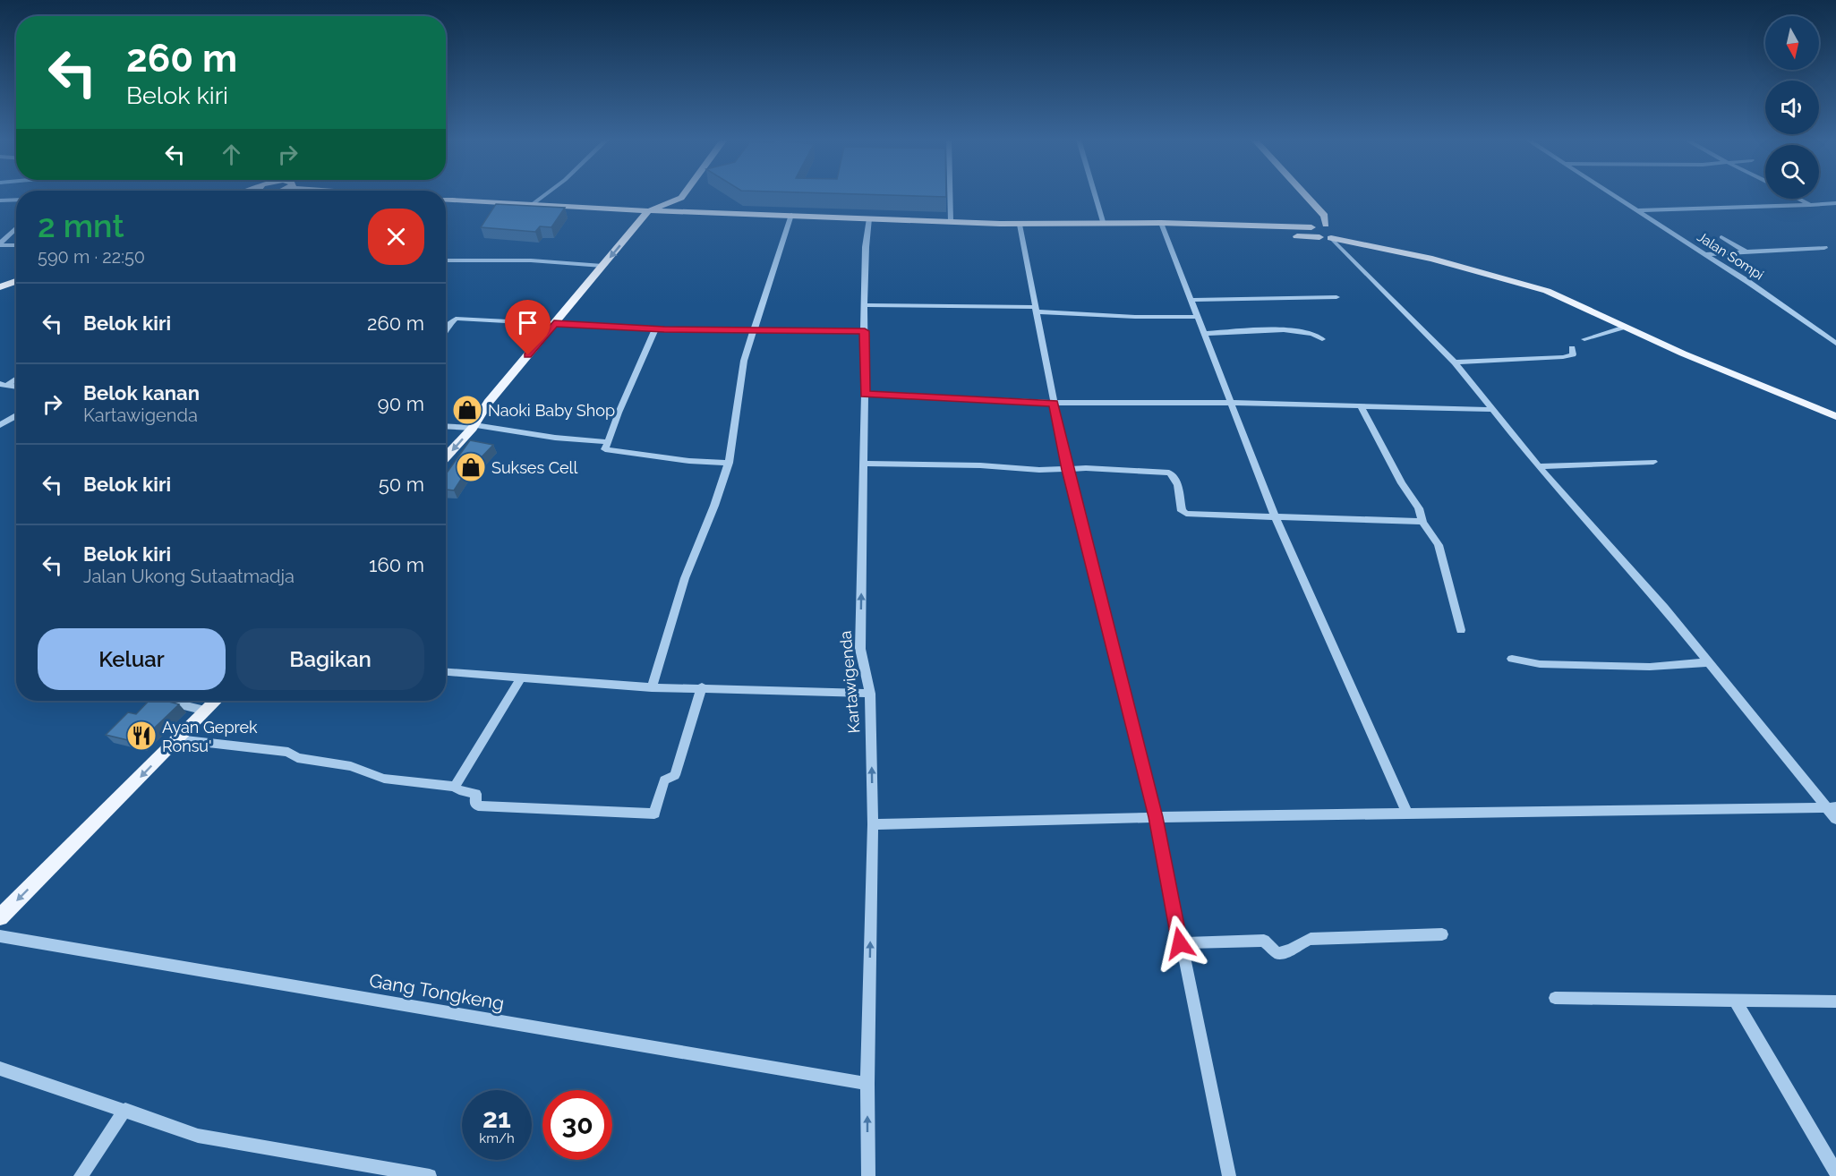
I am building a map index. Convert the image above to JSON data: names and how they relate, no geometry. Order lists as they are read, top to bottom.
{
  "streets": {
    "street": ["Jalan Sompi", "Kartawigenda", "Gang Tongkeng"]
  },
  "crossings": [
    ["Kartawigenda", "Gang Tongkeng"]
  ],
  "one_way": ["Kartawigenda"],
  "places": {
    "shop": ["Naoki Baby Shop", "Sukses Cell"],
    "restaurant": ["Ayan Geprek Ronsu'"]
  },
  "north": "bottom",
  "page": {
    "turn": ["260 m", "Belok kiri"],
    "heading": ["2 mnt", "590 m · 22:50"],
    "list": [
      {
        "name": "Belok kiri",
        "value": "260 m"
      },
      {
        "name": "Belok kanan",
        "note": "Kartawigenda",
        "value": "90 m"
      },
      {
        "name": "Belok kiri",
        "value": "50 m"
      },
      {
        "name": "Belok kiri",
        "note": "Jalan Ukong Sutaatmadja",
        "value": "160 m"
      }
    ],
    "buttons": ["Keluar", "Bagikan"],
    "speed": "21 km/h",
    "limit": "30"
  }
}
